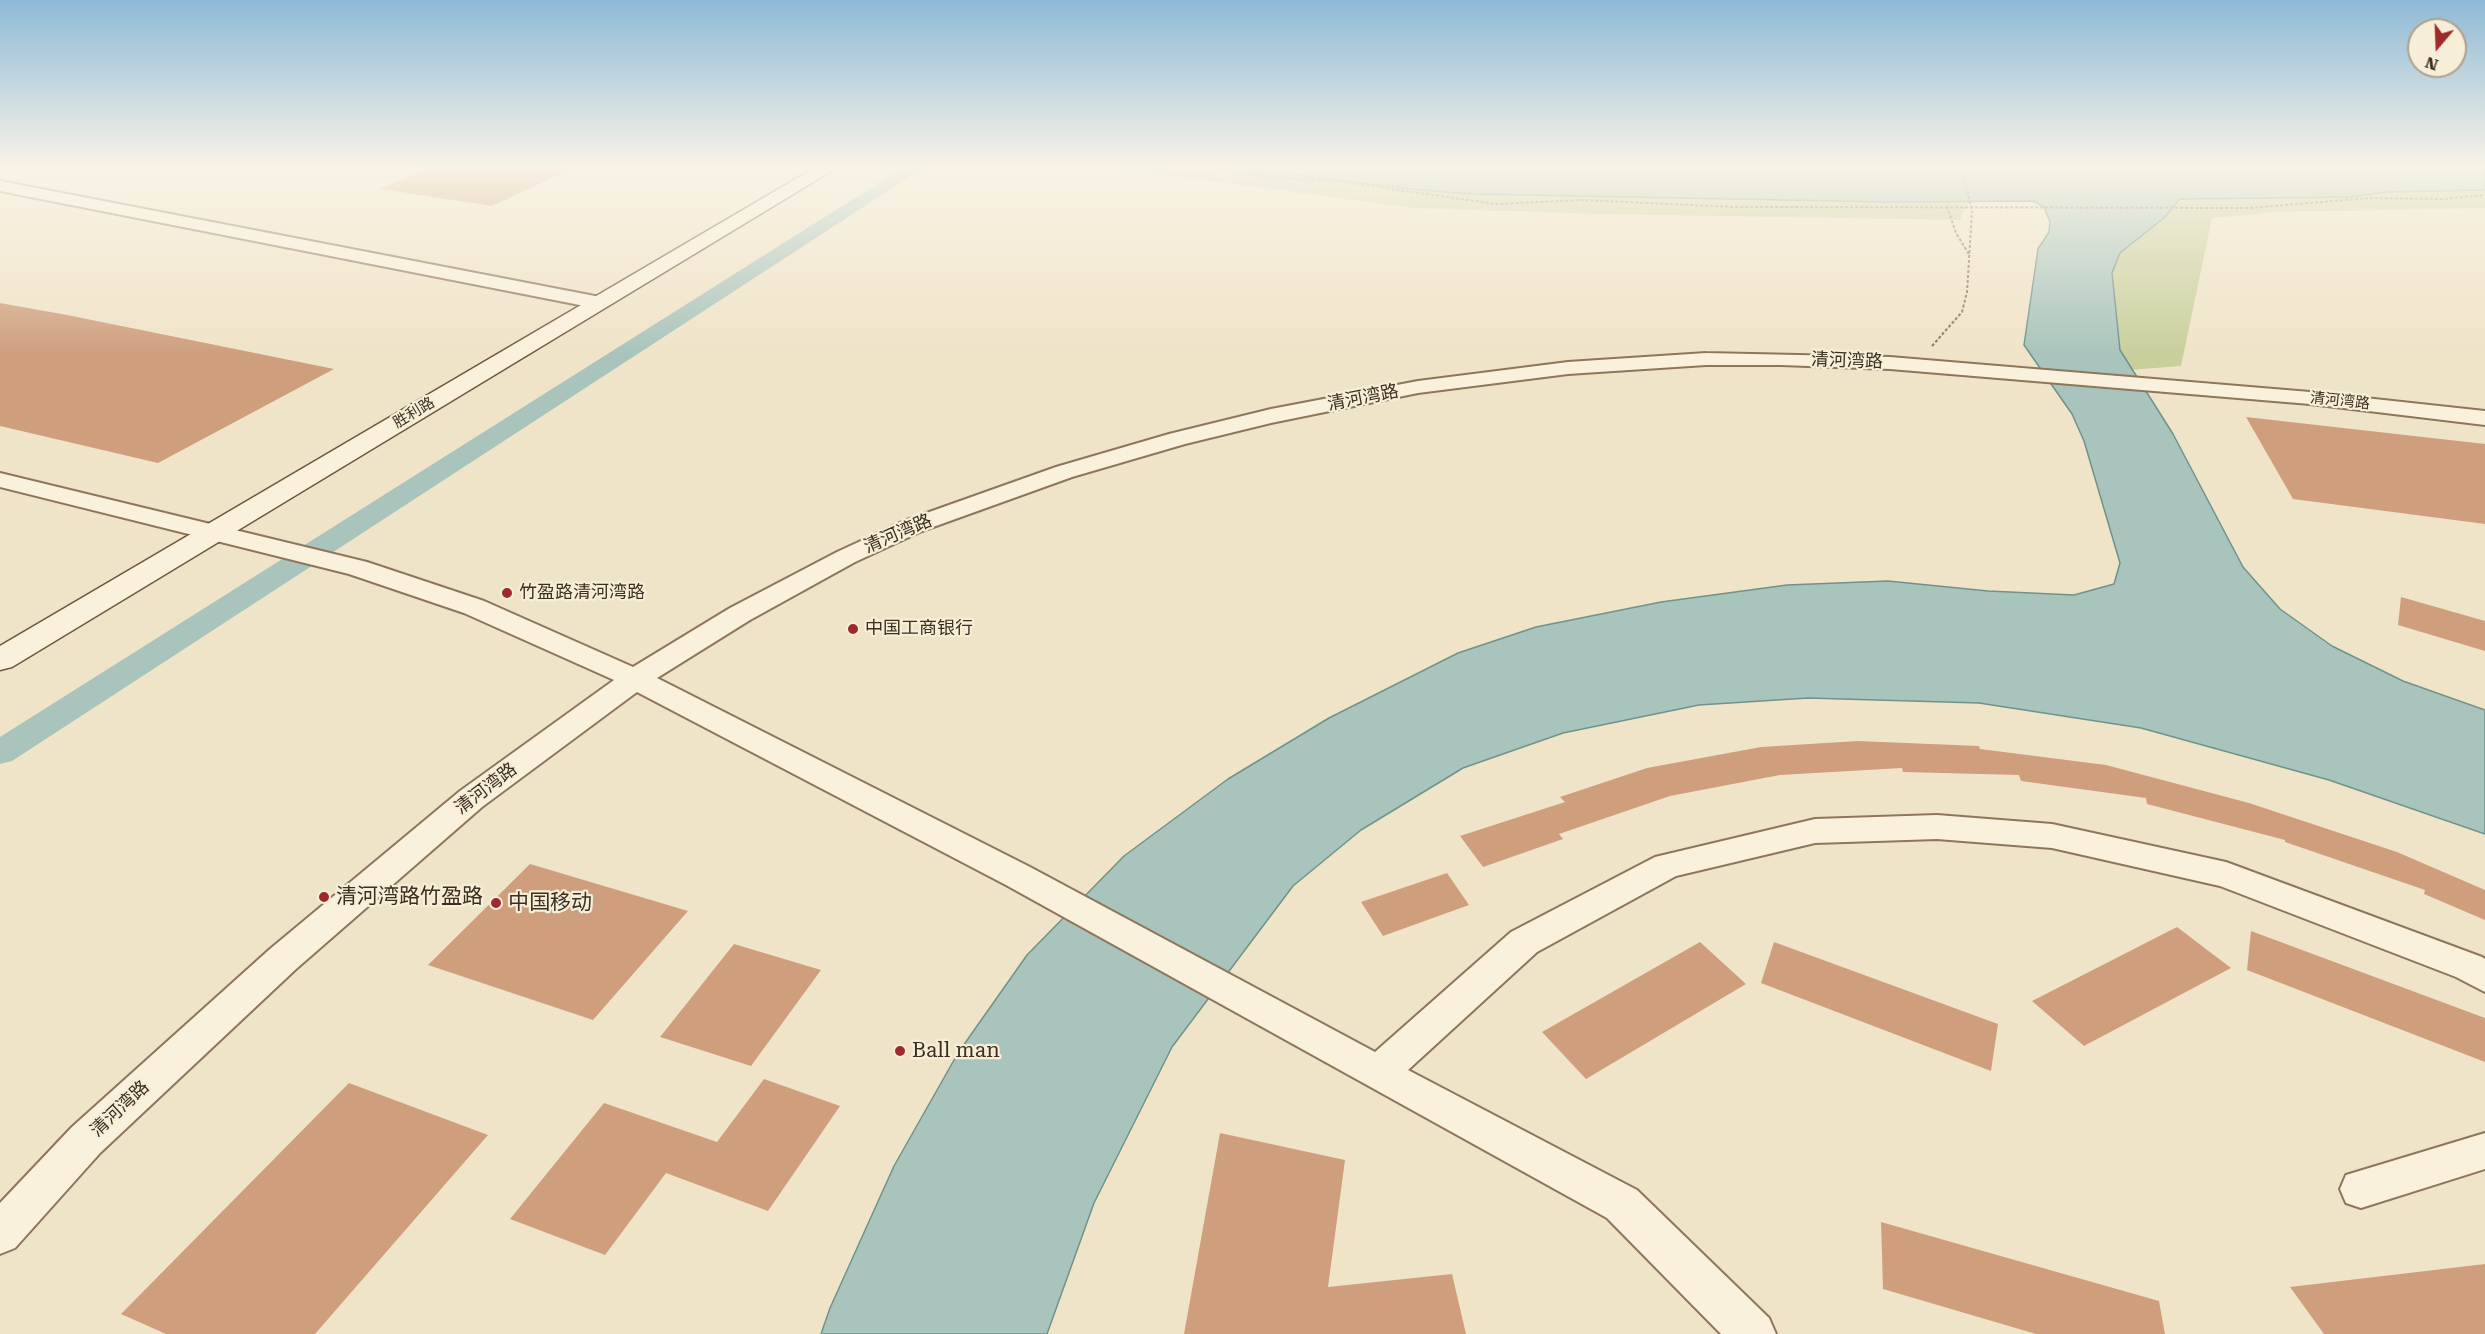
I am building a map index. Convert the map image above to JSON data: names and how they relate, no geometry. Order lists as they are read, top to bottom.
{
  "streets": {
    "main road": ["胜利路"],
    "street": ["清河湾路"]
  },
  "places": [
    "竹盈路清河湾路",
    "中国工商银行",
    "清河湾路竹盈路",
    "中国移动",
    "Ball man"
  ],
  "north": "bottom"
}
